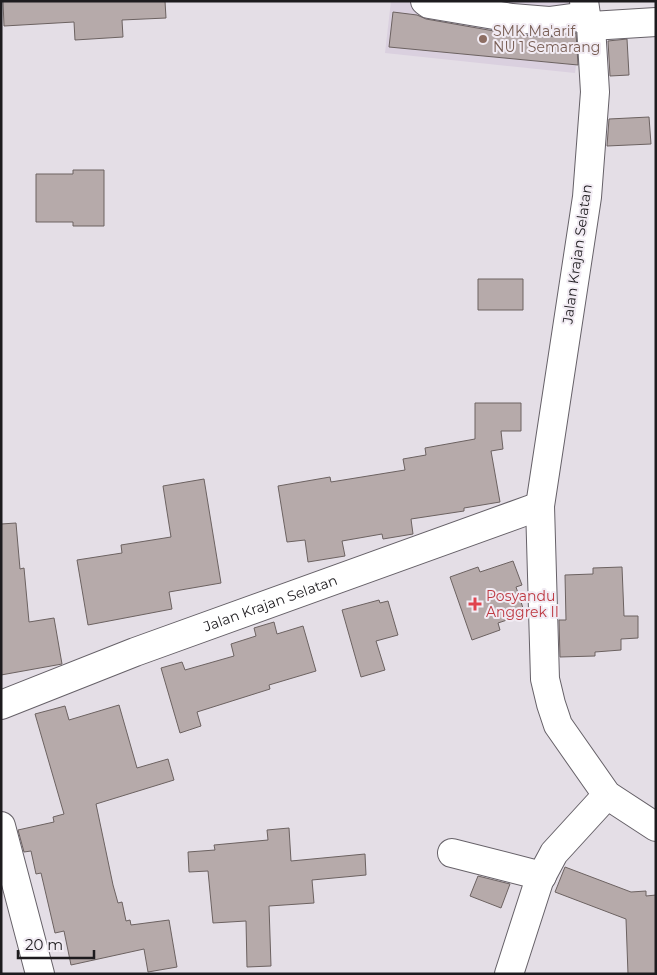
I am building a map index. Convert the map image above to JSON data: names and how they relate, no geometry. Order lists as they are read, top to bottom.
{
  "streets": {
    "street": ["Jalan Krajan Selatan"]
  },
  "places": {
    "other": ["SMK Ma'arif NU 1 Semarang"],
    "health": ["Posyandu Anggrek II"]
  },
  "scale_bar": "20 m"
}
